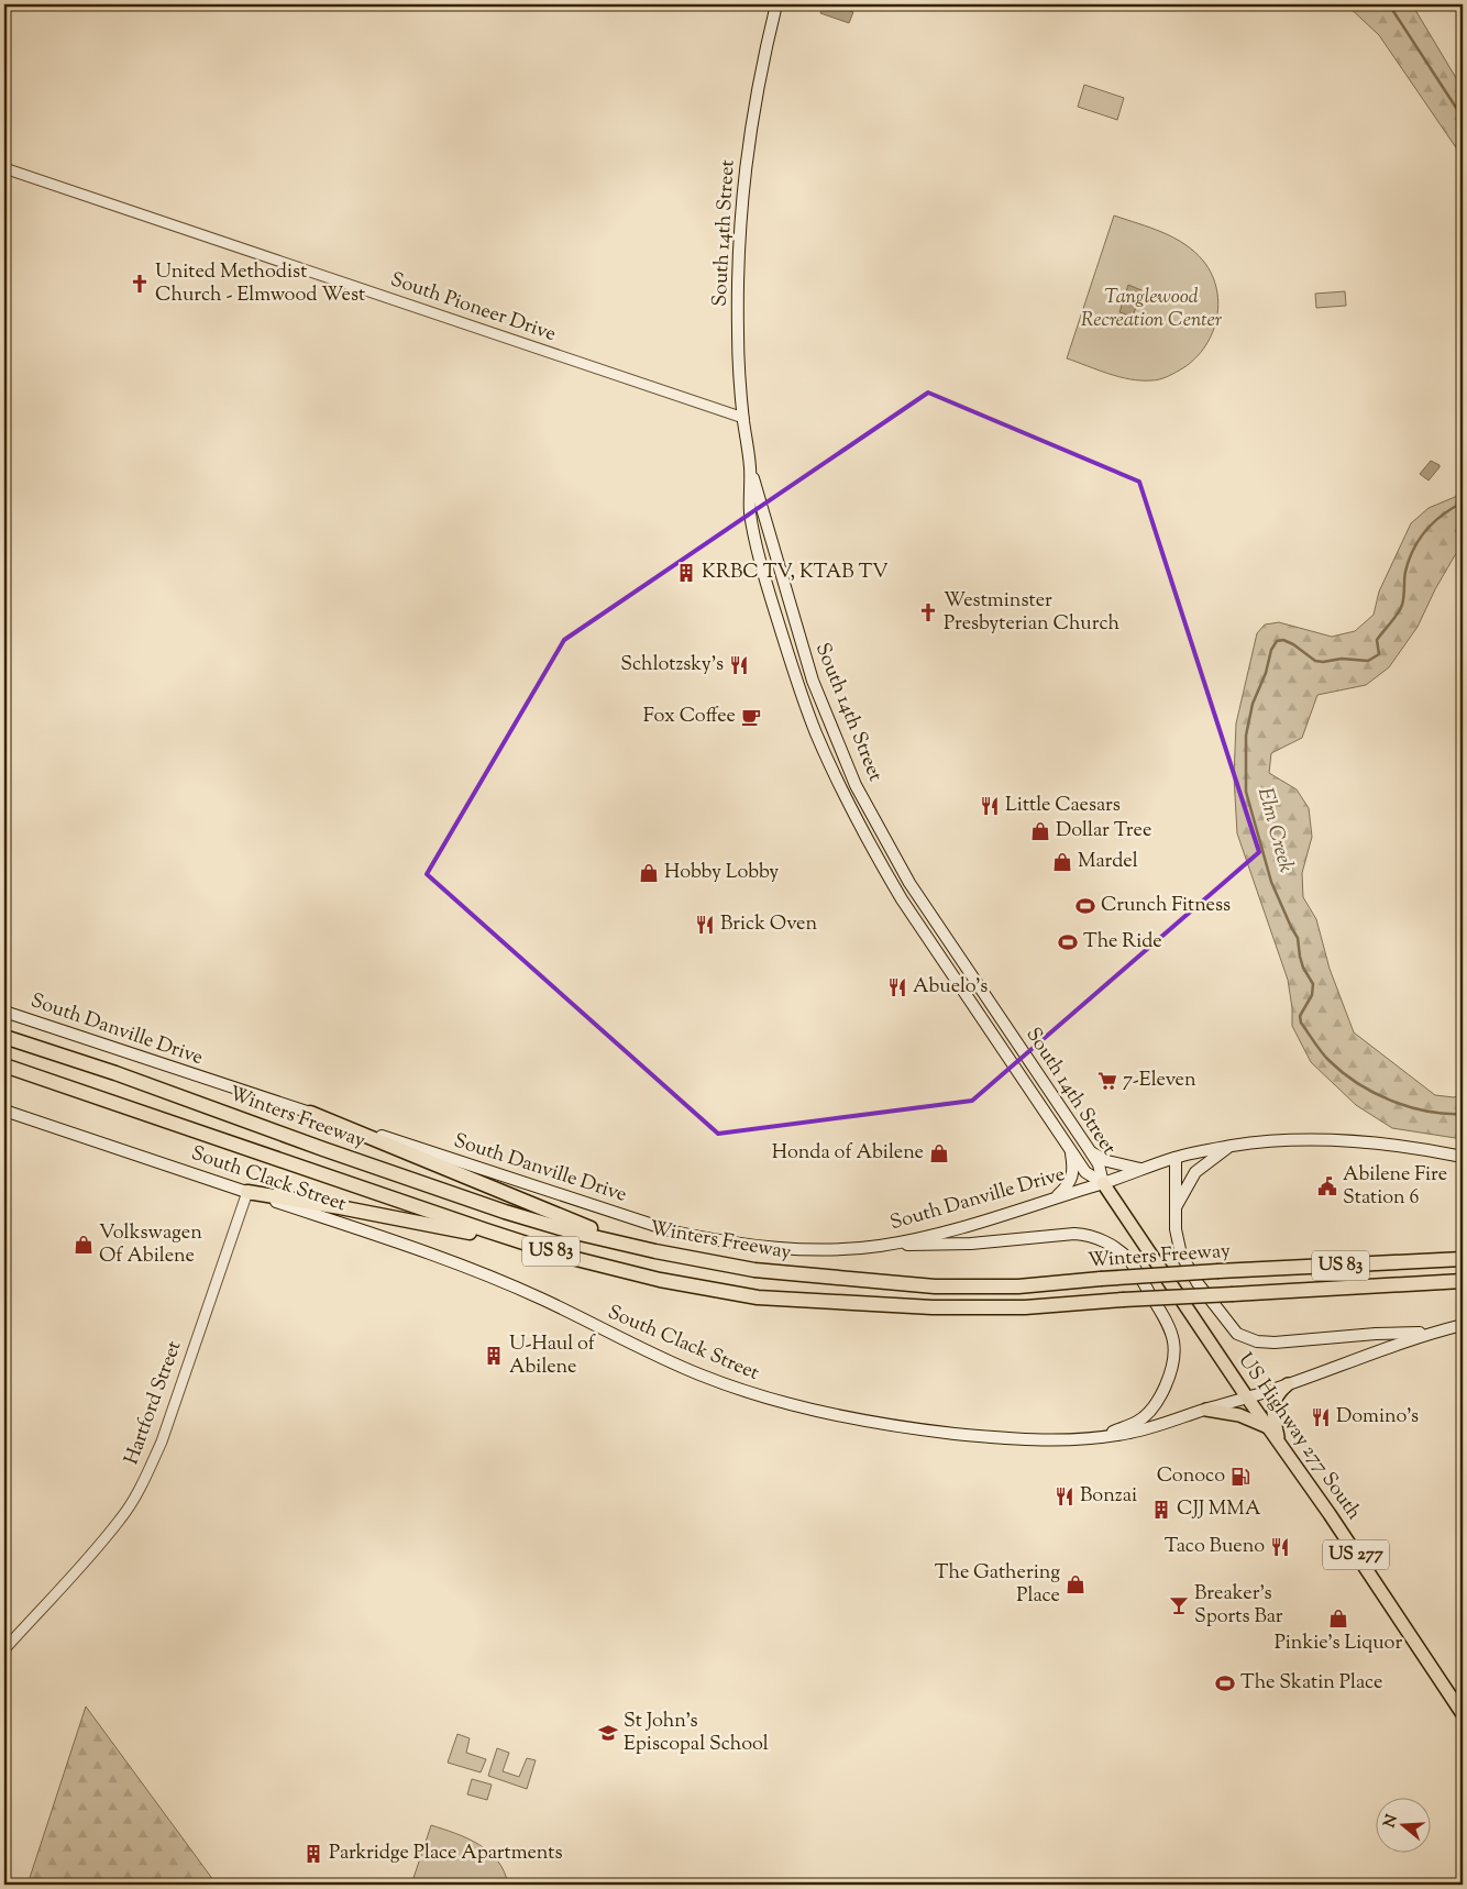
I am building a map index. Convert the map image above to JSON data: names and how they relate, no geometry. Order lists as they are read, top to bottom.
{
  "streets": {
    "highway": [
      "Winters Freeway",
      "US 83",
      "US Highway 277 South",
      "US 277"
    ],
    "main road": ["South 14th Street", "South Danville Drive", "South Clack Street"],
    "street": ["South Pioneer Drive", "Hartford Street"]
  },
  "crossings": [
    ["South 14th Street", "South Pioneer Drive"],
    ["South 14th Street", "South Danville Drive"],
    ["South 14th Street", "US Highway 277 South"],
    ["South Danville Drive", "US Highway 277 South"],
    ["South Clack Street", "Hartford Street"],
    ["South Clack Street", "US Highway 277 South"]
  ],
  "water": ["Elm Creek"],
  "parks": ["Tanglewood Recreation Center"],
  "places": {
    "church": ["United Methodist Church - Elmwood West", "Westminster Presbyterian Church"],
    "building": [
      "KRBC TV, KTAB TV",
      "U-Haul of Abilene",
      "CJJ MMA",
      "Parkridge Place Apartments"
    ],
    "restaurant": [
      "Schlotzsky's",
      "Little Caesars",
      "Brick Oven",
      "Abuelo's",
      "Domino's",
      "Bonzai",
      "Taco Bueno"
    ],
    "cafe": ["Fox Coffee"],
    "shop": [
      "Dollar Tree",
      "Mardel",
      "Hobby Lobby",
      "Honda of Abilene",
      "Volkswagen Of Abilene",
      "The Gathering Place",
      "Pinkie's Liquor"
    ],
    "sports": ["Crunch Fitness", "The Ride", "The Skatin Place"],
    "supermarket": ["7-Eleven"],
    "public building": ["Abilene Fire Station 6"],
    "fuel station": ["Conoco"],
    "bar": ["Breaker's Sports Bar"],
    "school or university": ["St John's Episcopal School"]
  },
  "north": "left"
}
